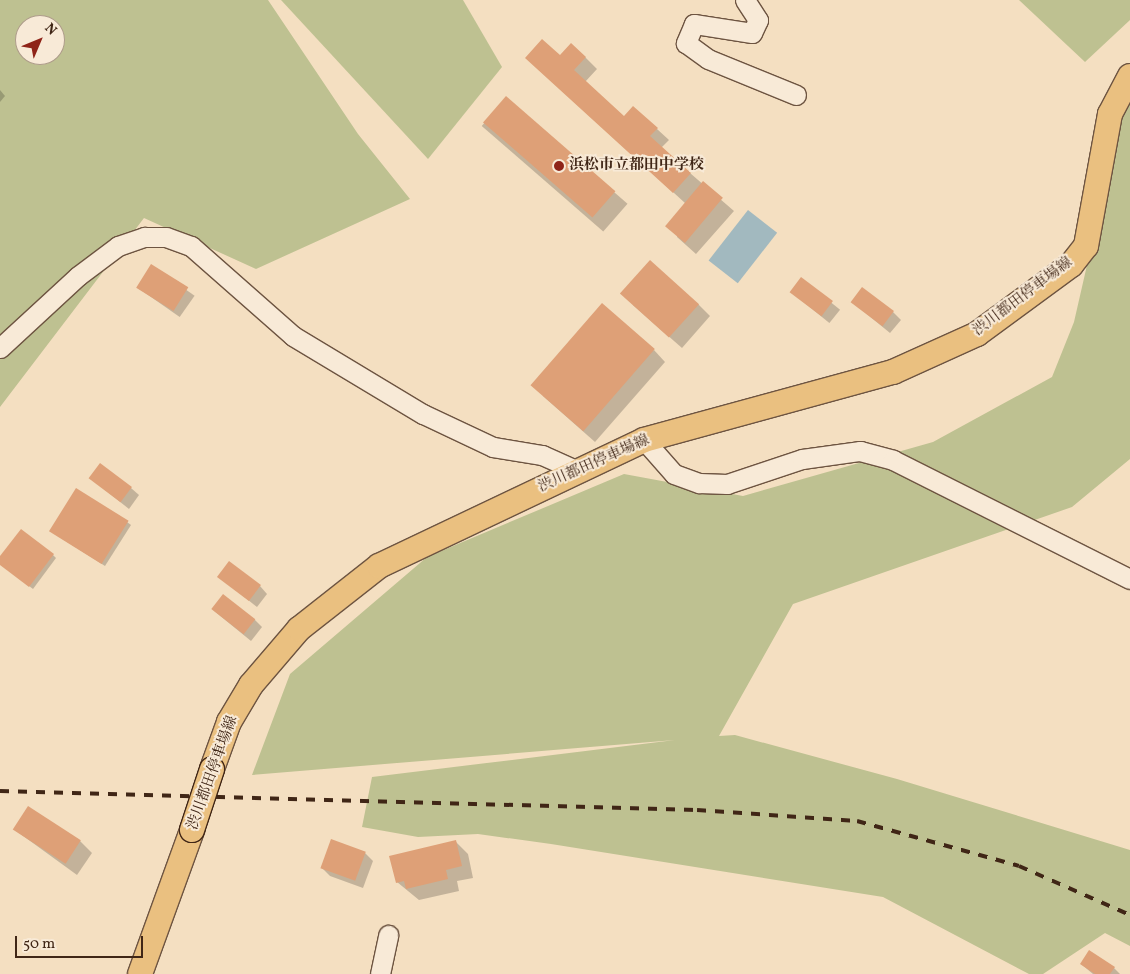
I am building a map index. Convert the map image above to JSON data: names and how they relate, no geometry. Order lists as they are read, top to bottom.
{
  "streets": {
    "main road": ["渋川都田停車場線"]
  },
  "places": ["浜松市立都田中学校"],
  "scale_bar": "50 m",
  "north": "top right"
}
